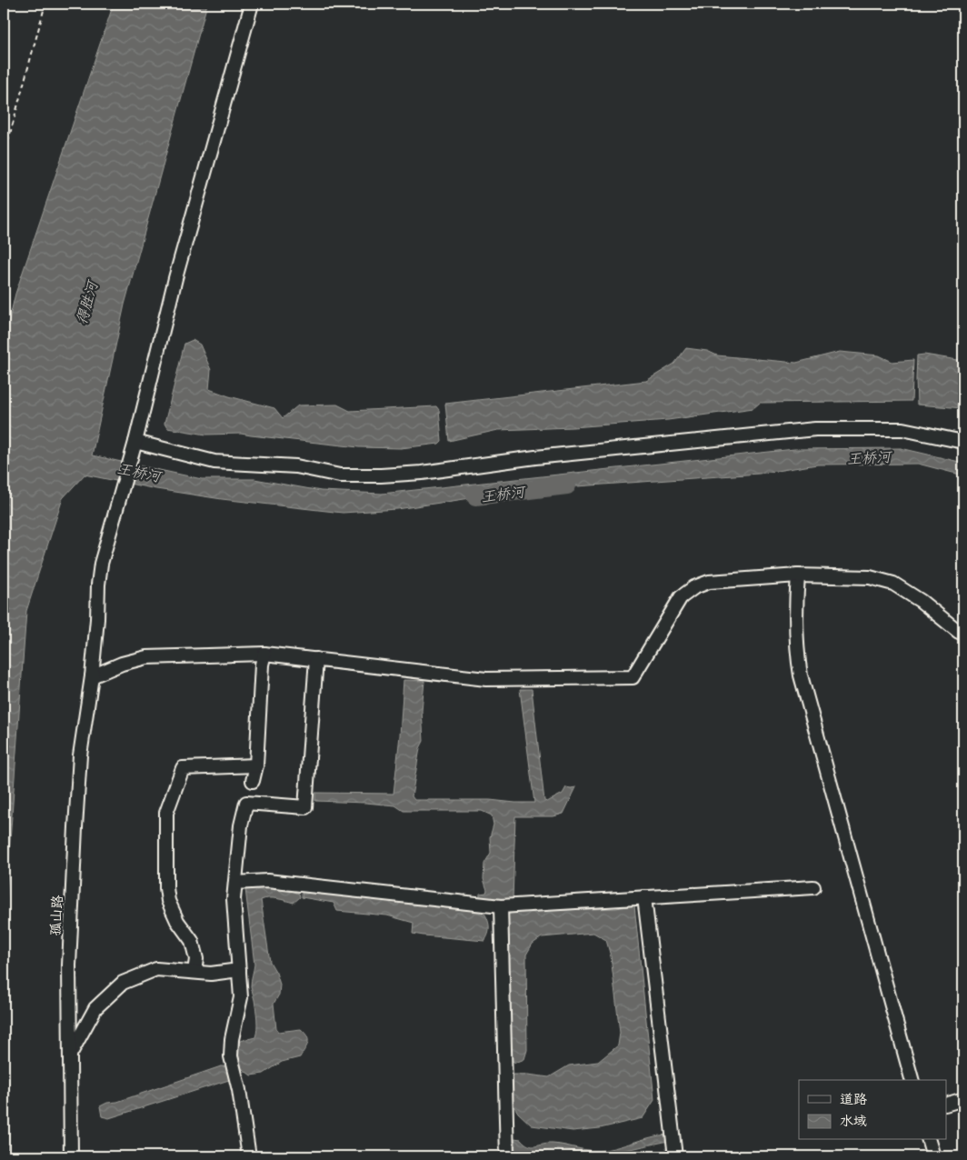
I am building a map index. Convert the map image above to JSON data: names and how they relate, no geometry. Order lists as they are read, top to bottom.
{
  "streets": {
    "street": ["孤山路"]
  },
  "water": ["得胜河", "王桥河"],
  "legend": ["道路", "水域"]
}
